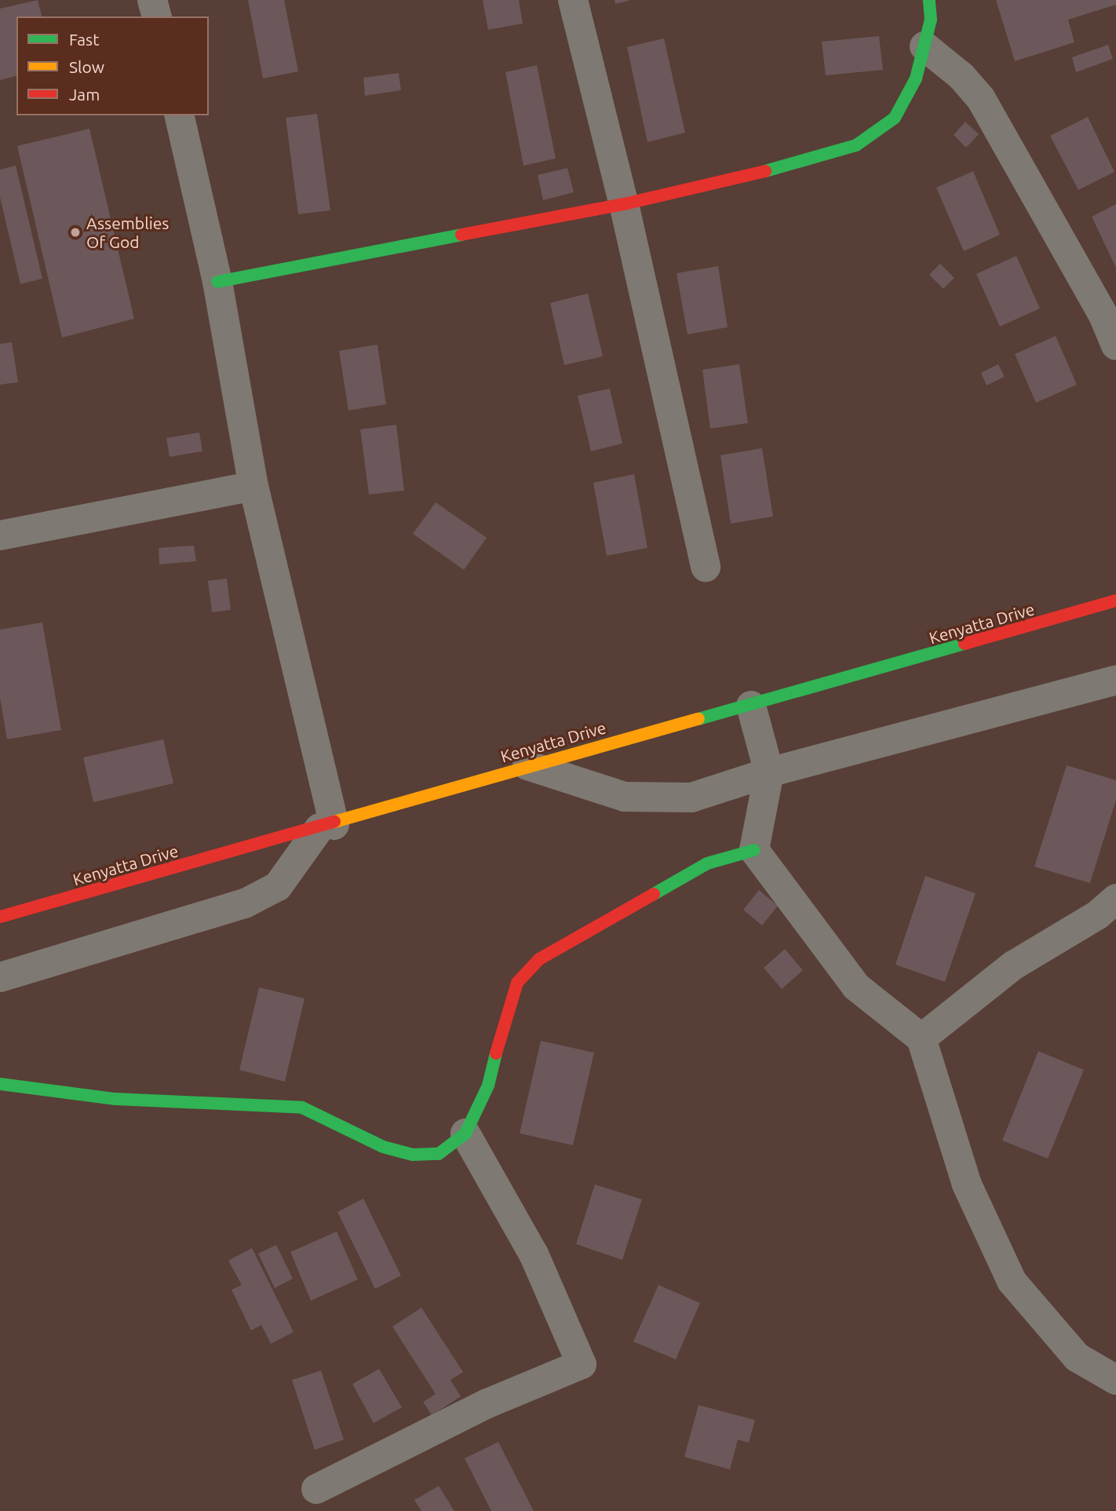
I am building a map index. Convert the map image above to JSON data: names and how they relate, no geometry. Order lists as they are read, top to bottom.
{
  "streets": {
    "street": ["Kenyatta Drive"]
  },
  "places": ["Assemblies Of God"],
  "legend": ["Fast", "Slow", "Jam"]
}
